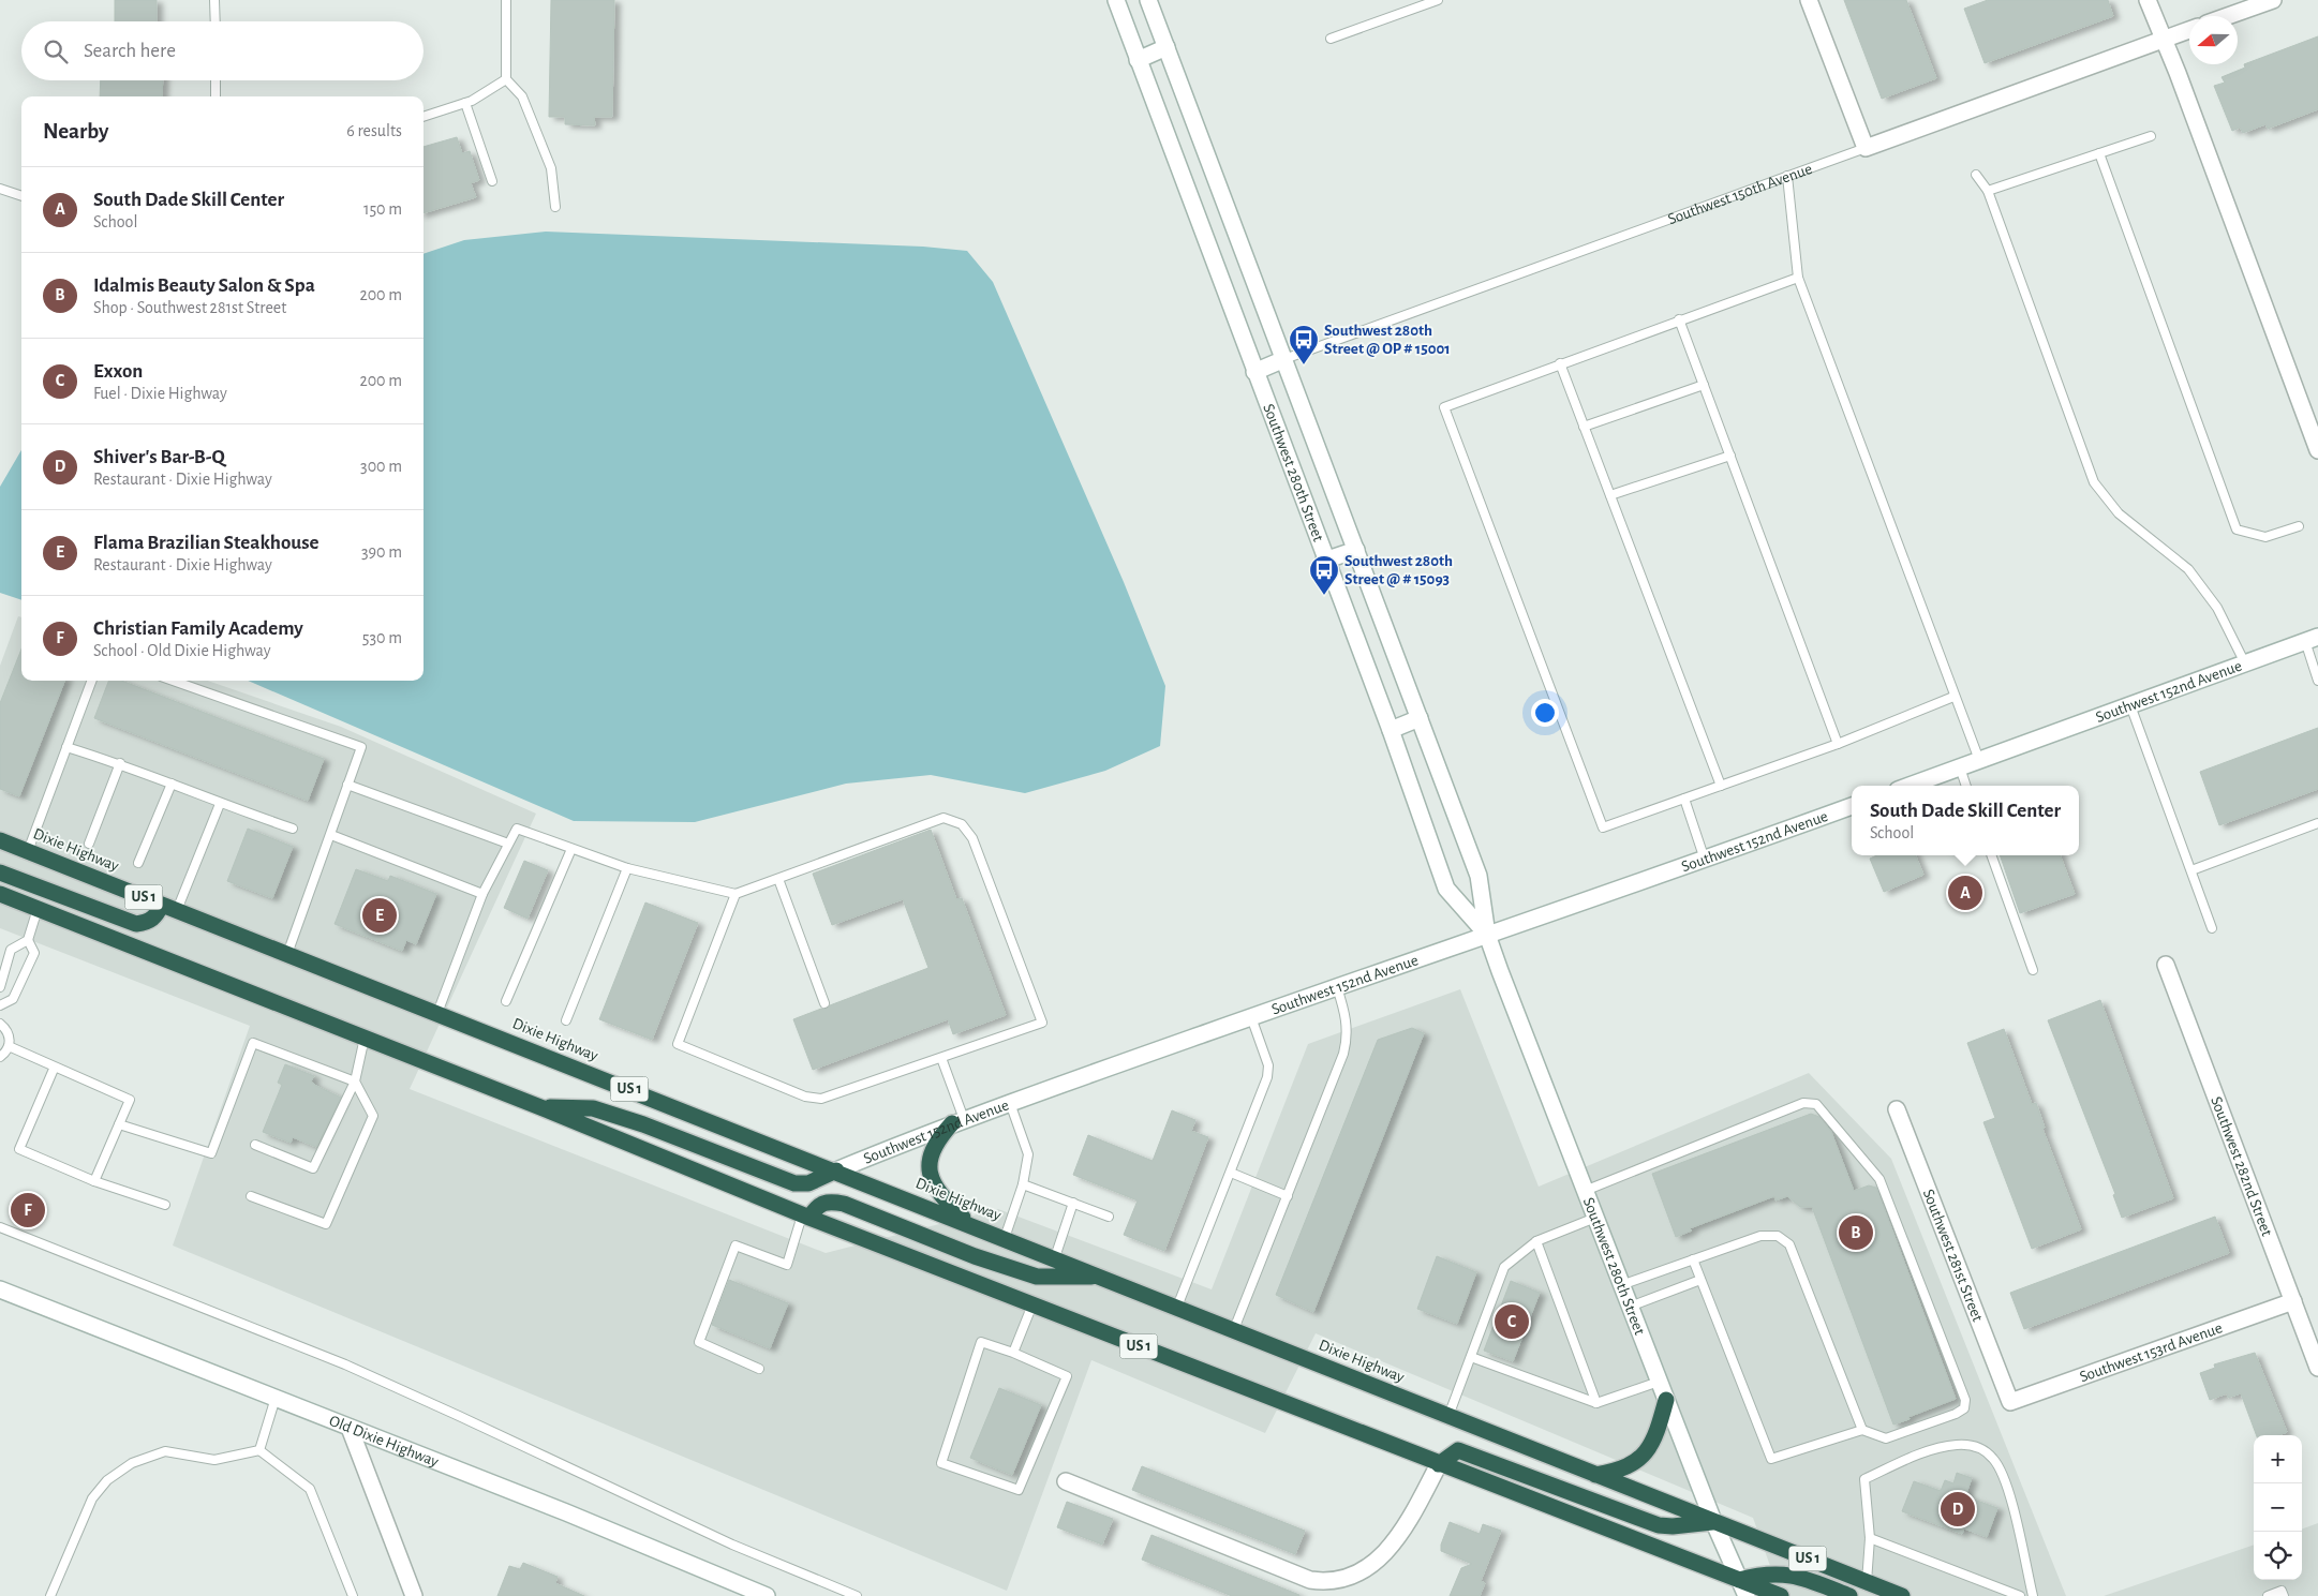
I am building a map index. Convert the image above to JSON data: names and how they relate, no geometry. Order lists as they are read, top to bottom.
{
  "streets": {
    "highway": ["Dixie Highway", "US 1"],
    "street": [
      "Southwest 150th Avenue",
      "Southwest 280th Street",
      "Southwest 152nd Avenue",
      "Southwest 282nd Street",
      "Southwest 281st Street",
      "Southwest 153rd Avenue",
      "Old Dixie Highway"
    ]
  },
  "crossings": [
    ["Southwest 150th Avenue", "Southwest 280th Street"],
    ["Southwest 280th Street", "Southwest 152nd Avenue"],
    ["Southwest 280th Street", "Dixie Highway"],
    ["Southwest 280th Street", "US 1"],
    ["Southwest 152nd Avenue", "Dixie Highway"],
    ["Southwest 282nd Street", "Southwest 153rd Avenue"],
    ["Southwest 281st Street", "Southwest 153rd Avenue"]
  ],
  "places": {
    "bus stop": ["Southwest 280th Street @ OP # 15001", "Southwest 280th Street @ # 15093"]
  },
  "north": "left",
  "page": {
    "search": "Search here",
    "heading": ["Nearby", "6 results"],
    "list": [
      {
        "mark": "A",
        "name": "South Dade Skill Center",
        "note": "School",
        "value": "150 m"
      },
      {
        "mark": "B",
        "name": "Idalmis Beauty Salon & Spa",
        "note": "Shop · Southwest 281st Street",
        "value": "200 m"
      },
      {
        "mark": "C",
        "name": "Exxon",
        "note": "Fuel · Dixie Highway",
        "value": "200 m"
      },
      {
        "mark": "D",
        "name": "Shiver's Bar-B-Q",
        "note": "Restaurant · Dixie Highway",
        "value": "300 m"
      },
      {
        "mark": "E",
        "name": "Flama Brazilian Steakhouse",
        "note": "Restaurant · Dixie Highway",
        "value": "390 m"
      },
      {
        "mark": "F",
        "name": "Christian Family Academy",
        "note": "School · Old Dixie Highway",
        "value": "530 m"
      }
    ],
    "popup": ["South Dade Skill Center", "School"],
    "pins": [
      "A",
      "E",
      "F",
      "B",
      "C",
      "D"
    ],
    "map_buttons": ["+", "−"]
  }
}
